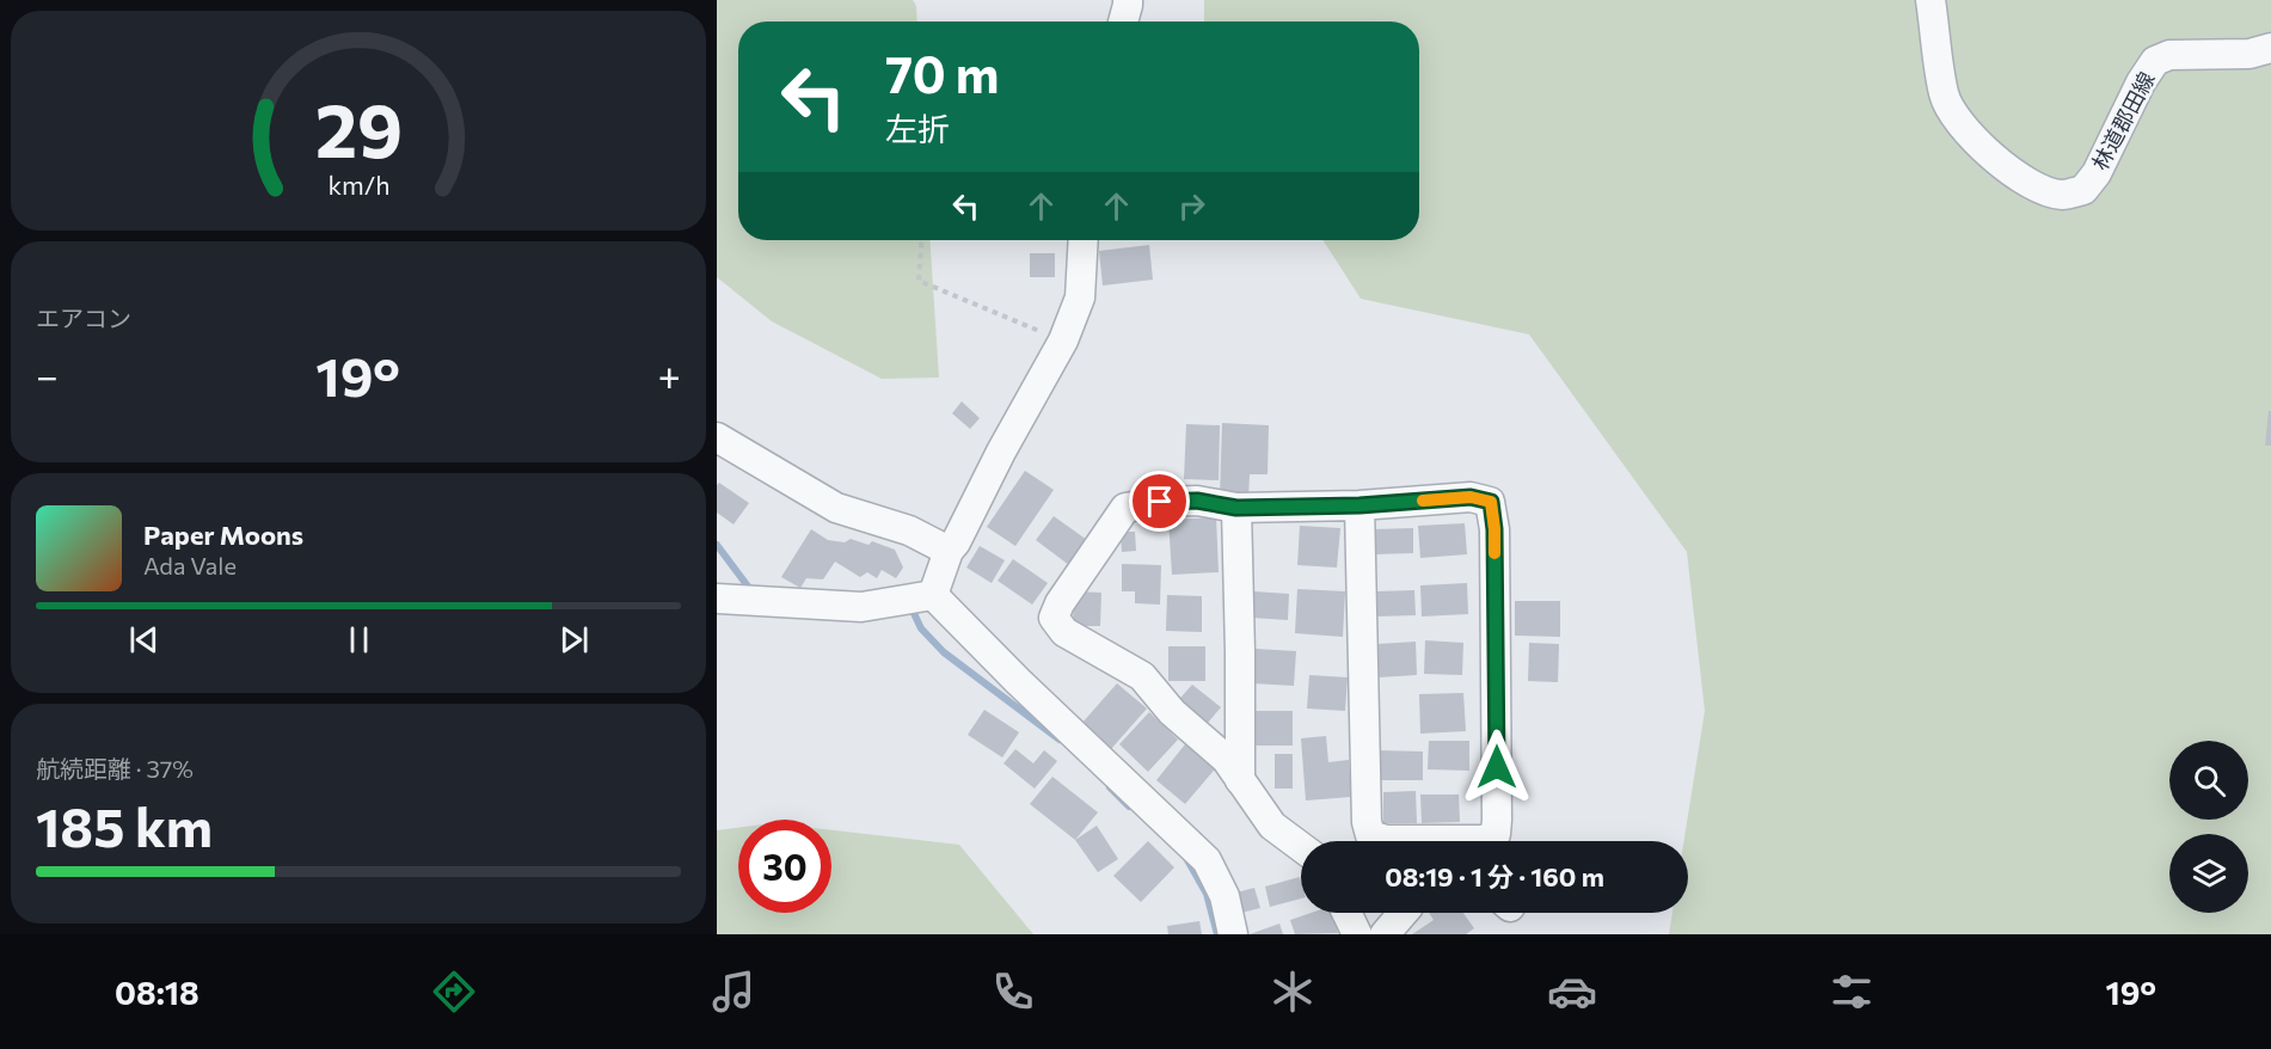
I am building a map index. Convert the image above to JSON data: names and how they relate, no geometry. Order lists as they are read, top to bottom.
{
  "streets": {
    "street": ["林道郡田線"]
  },
  "page": {
    "turn": ["70 m", "左折"],
    "tile": [
      "エアコン",
      ["航続距離 · 37%", "185 km"]
    ],
    "heat": ["−", "19°", "+"],
    "song": ["Paper Moons", "Ada Vale"],
    "limit": "30",
    "trip": "08:19 · 1 分 · 160 m",
    "tabs": ["08:18", "19°"],
    "gauge": ["29", "km/h"]
  }
}
